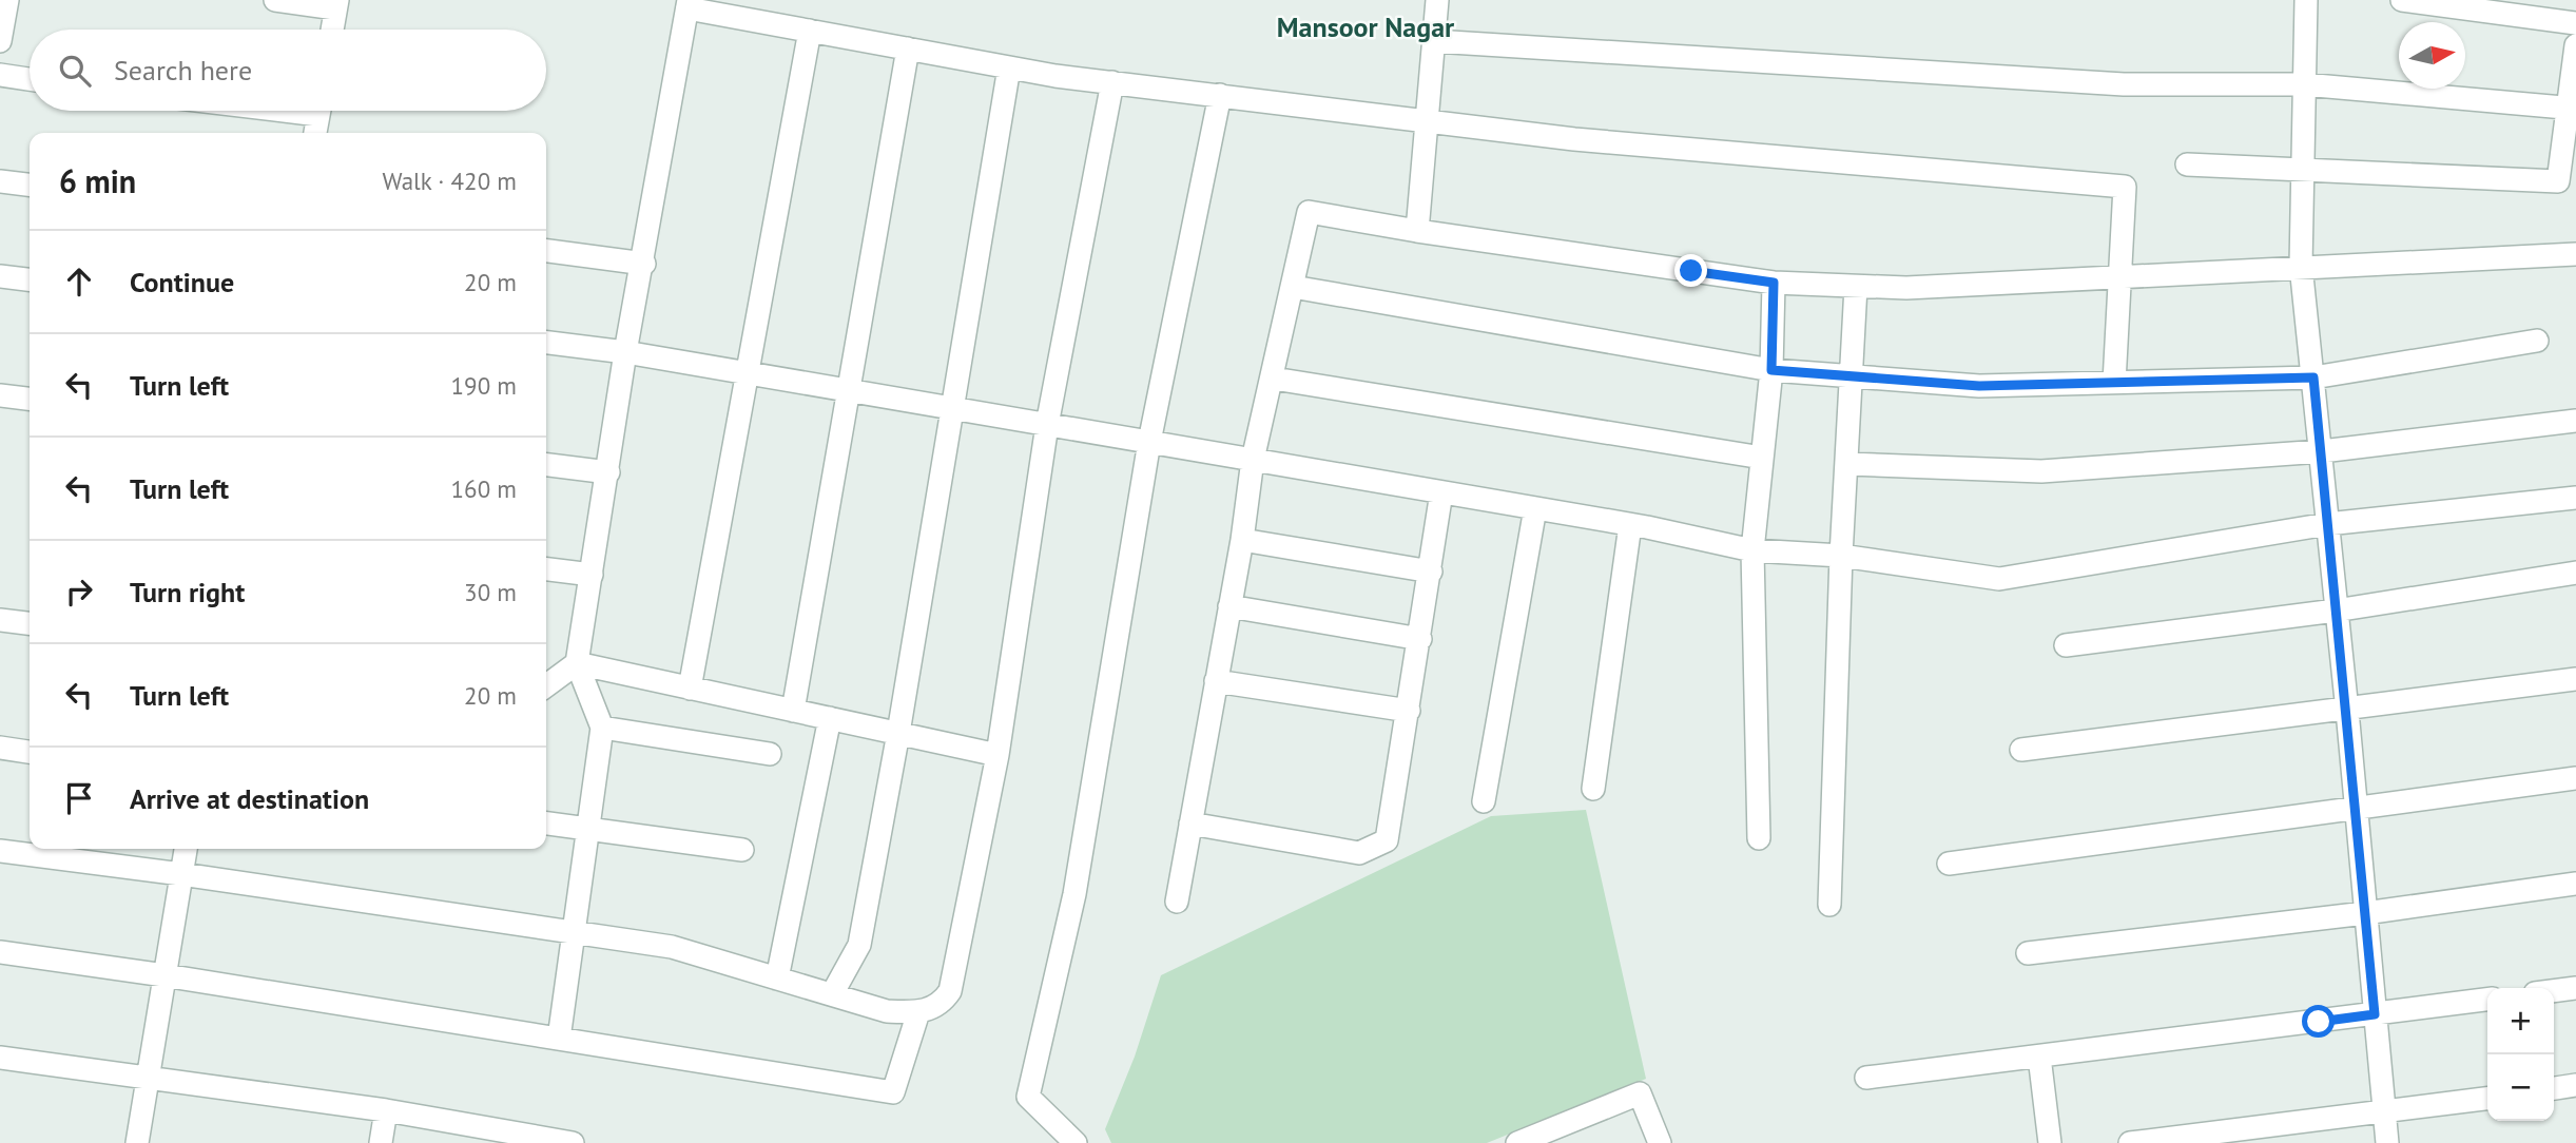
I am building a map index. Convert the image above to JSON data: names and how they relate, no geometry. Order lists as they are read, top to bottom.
{
  "districts": ["Mansoor Nagar"],
  "north": "right",
  "page": {
    "search": "Search here",
    "heading": ["6 min", "Walk · 420 m"],
    "list": [
      ["Continue", "20 m"],
      ["Turn left", "190 m"],
      ["Turn left", "160 m"],
      ["Turn right", "30 m"],
      ["Turn left", "20 m"],
      "Arrive at destination"
    ],
    "map_buttons": ["+", "−"]
  }
}
